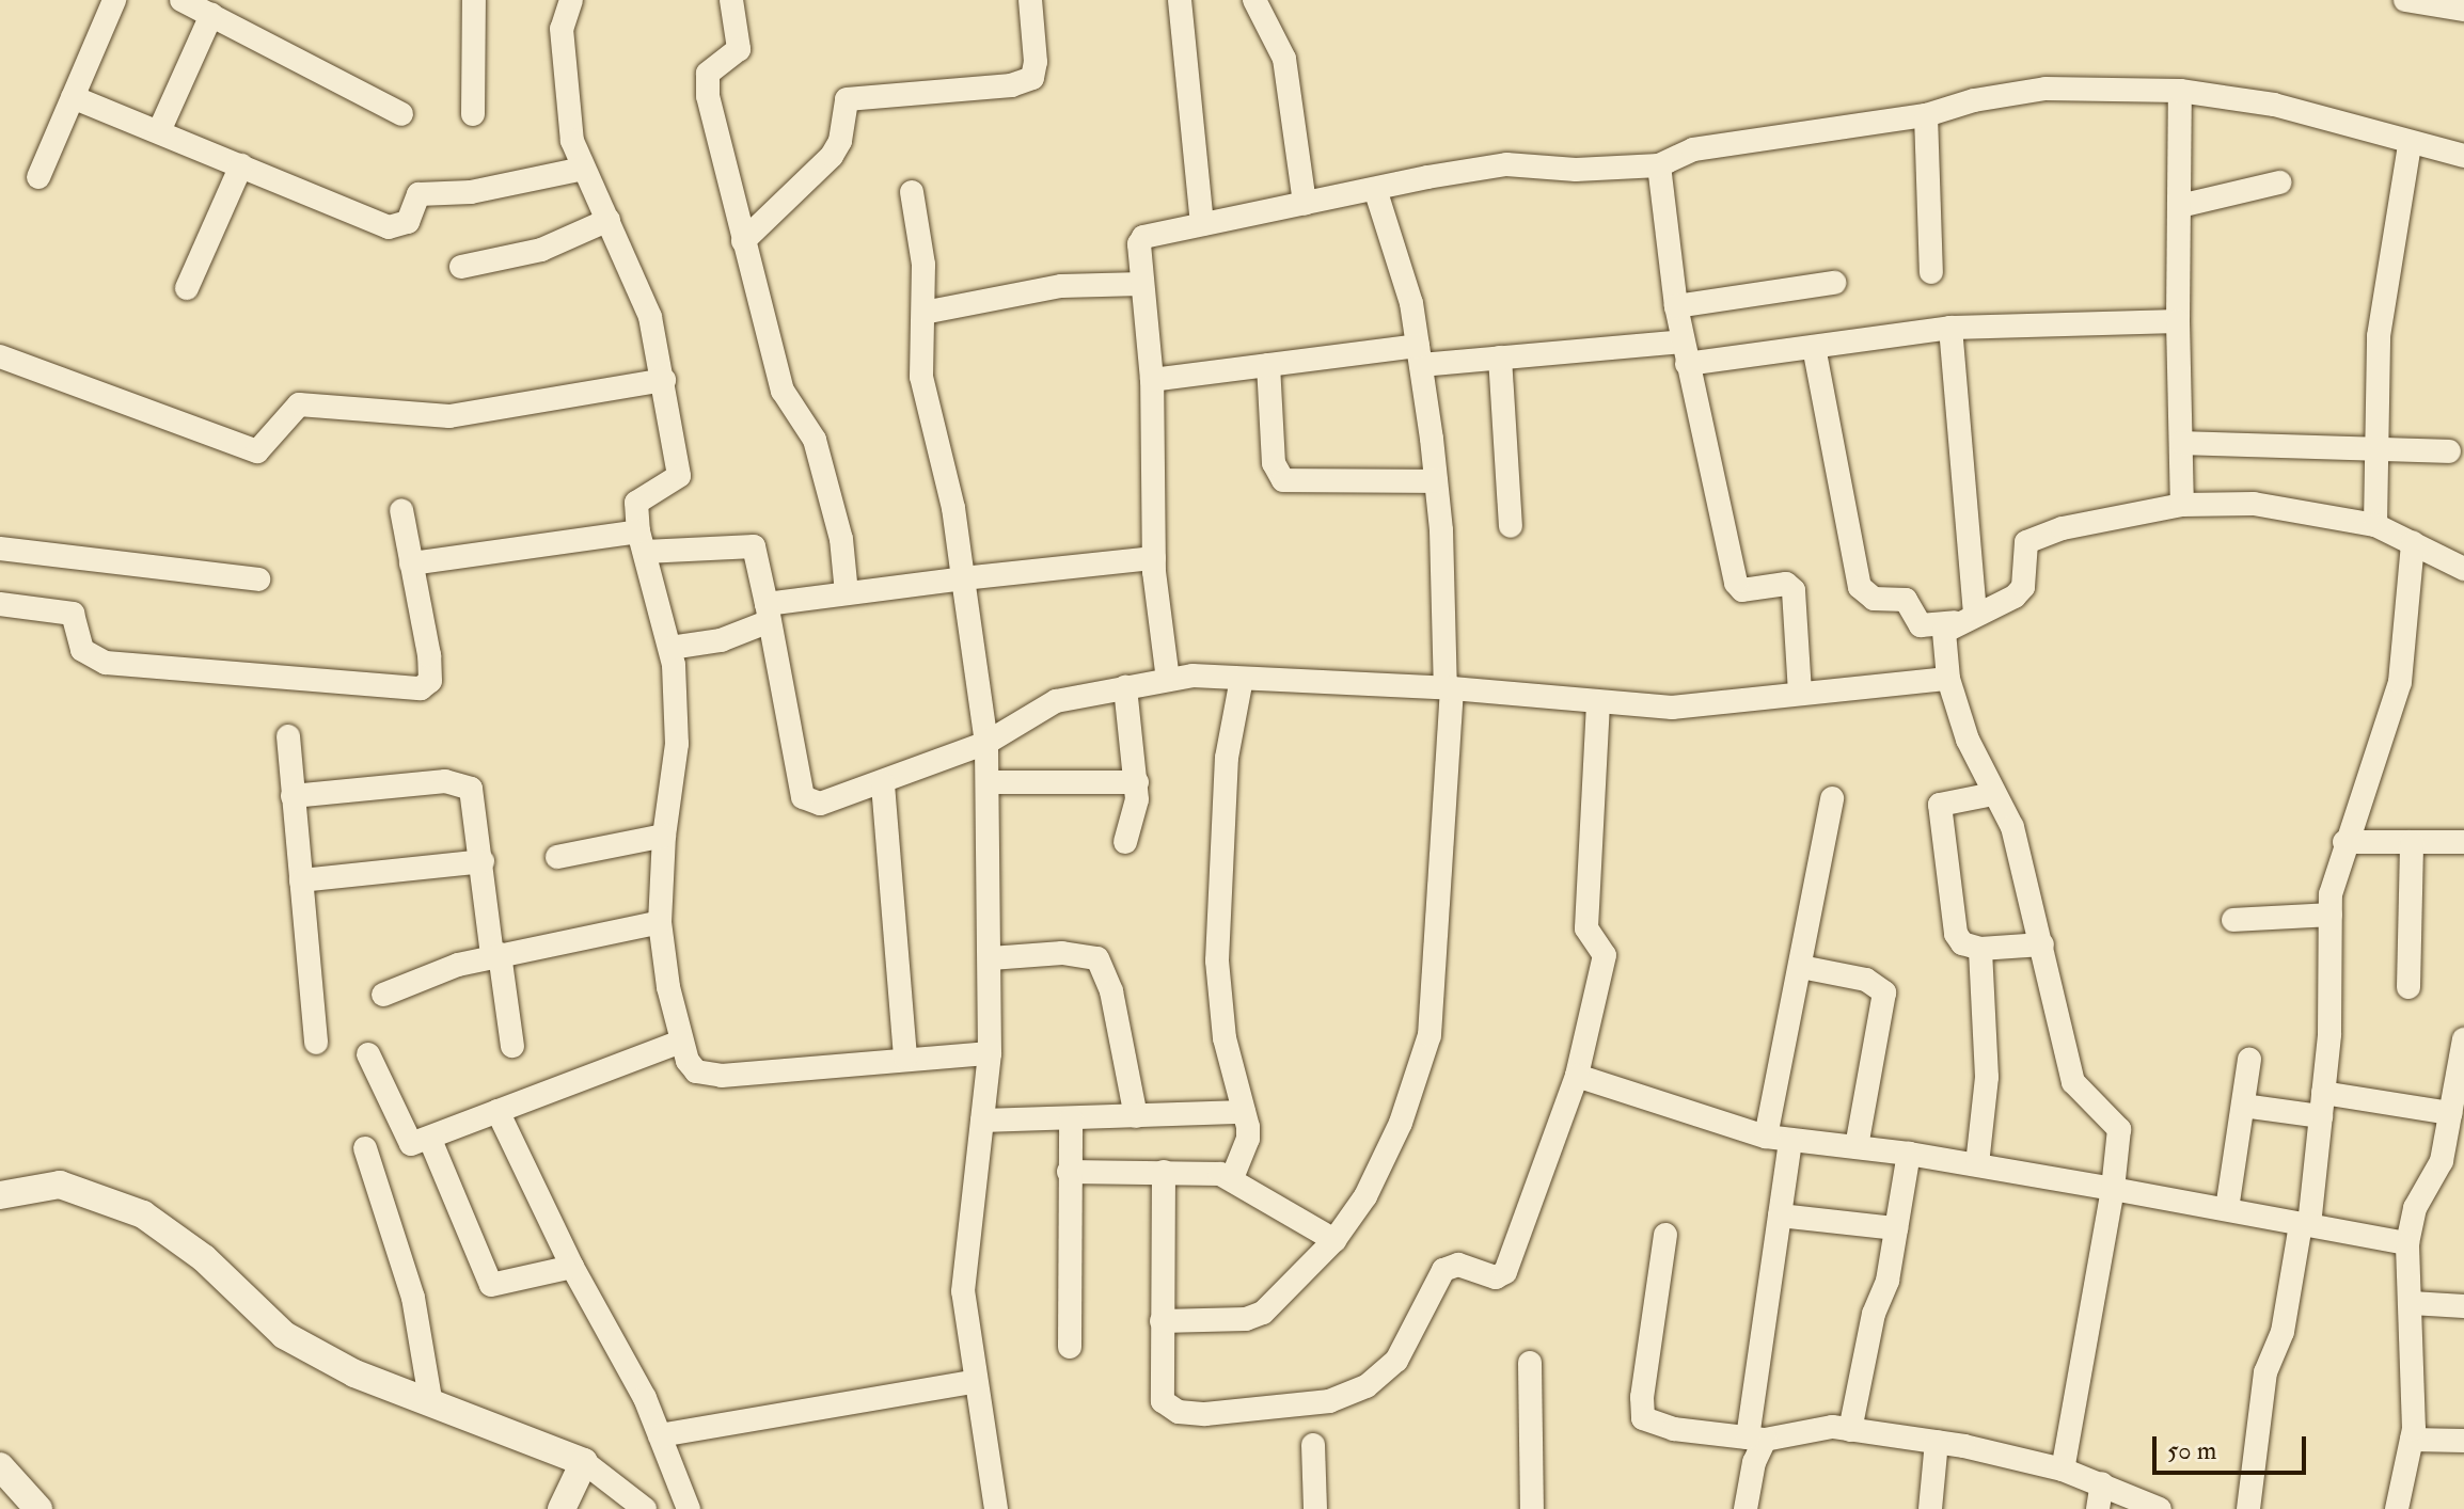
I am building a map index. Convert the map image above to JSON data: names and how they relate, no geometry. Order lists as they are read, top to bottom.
{
  "scale_bar": "50 m"
}
